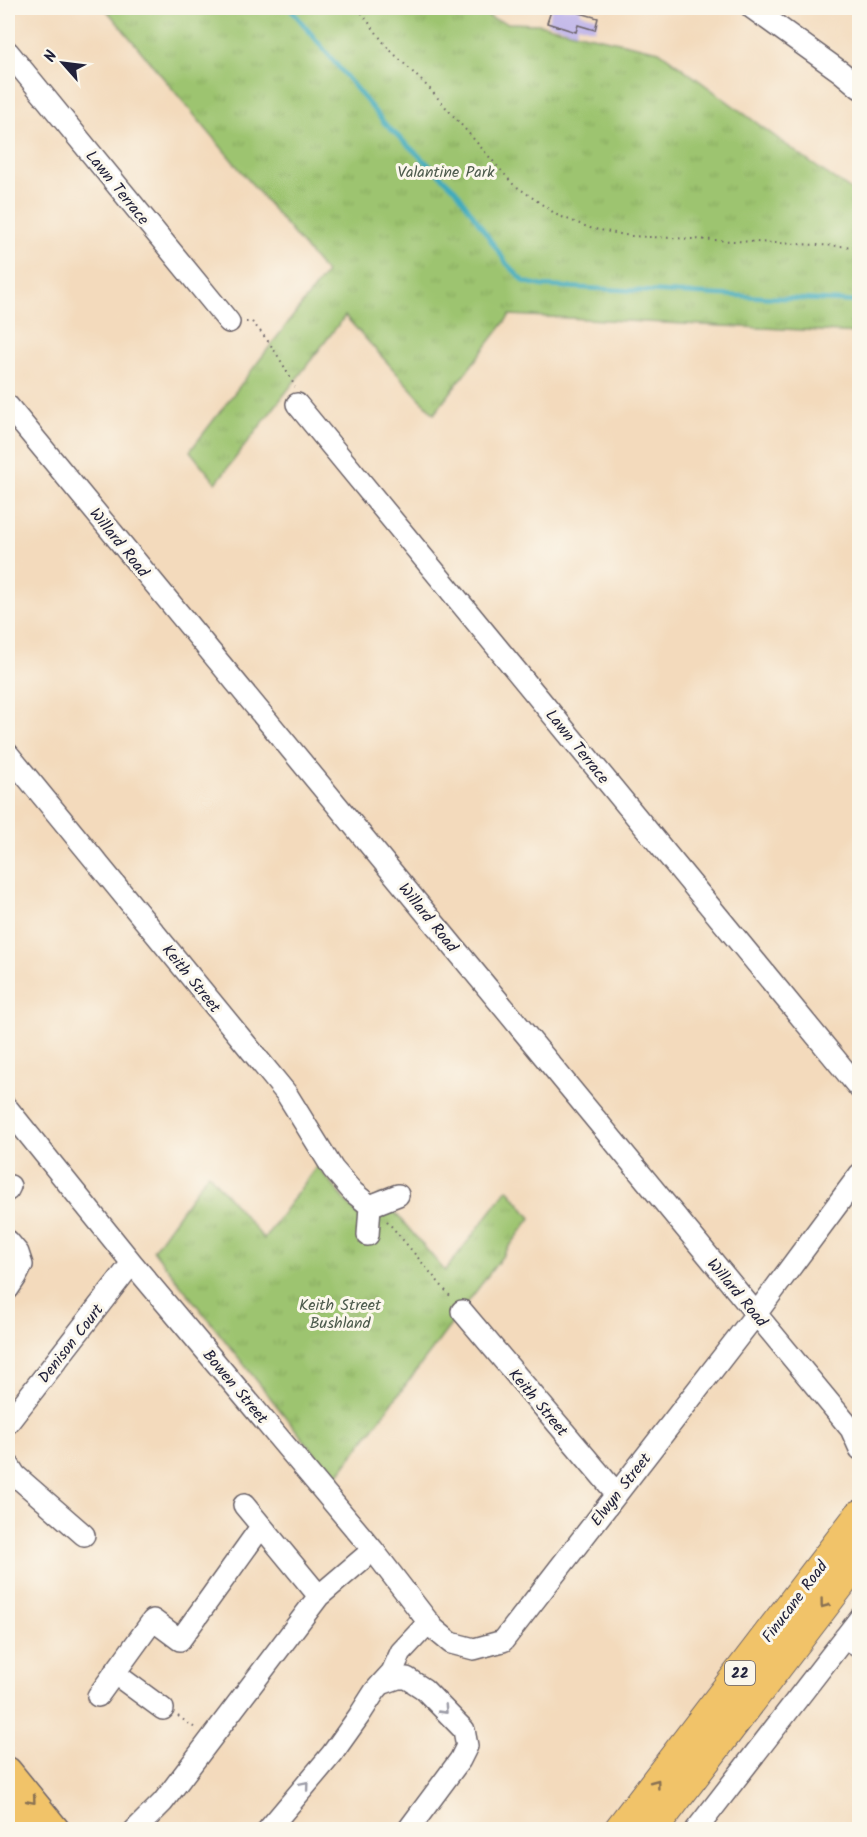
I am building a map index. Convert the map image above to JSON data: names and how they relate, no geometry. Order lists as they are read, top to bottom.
{
  "streets": {
    "highway": ["Finucane Road", "22"],
    "street": [
      "Lawn Terrace",
      "Willard Road",
      "Keith Street",
      "Denison Court",
      "Bowen Street",
      "Elwyn Street"
    ]
  },
  "crossings": [
    ["Willard Road", "Elwyn Street"],
    ["Keith Street", "Elwyn Street"],
    ["Denison Court", "Bowen Street"],
    ["Bowen Street", "Elwyn Street"]
  ],
  "parks": ["Valantine Park", "Keith Street Bushland"],
  "north": "top left"
}
